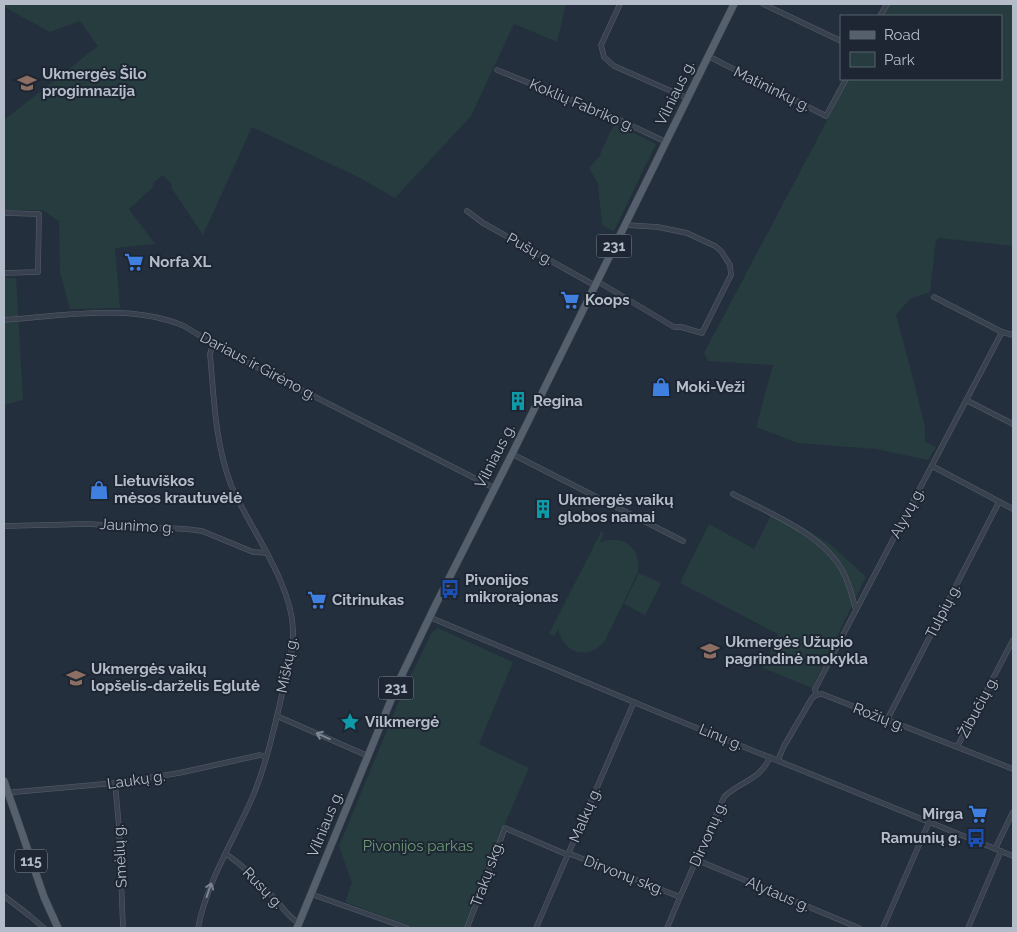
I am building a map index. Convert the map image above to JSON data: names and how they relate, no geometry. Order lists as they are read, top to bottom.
{
  "streets": {
    "main road": ["Vilniaus g.", "231", "115"],
    "street": [
      "Matininkų g.",
      "Koklių Fabriko g.",
      "Pušų g.",
      "Dariaus ir Girėno g.",
      "Alyvų g.",
      "Jaunimo g.",
      "Tulpių g.",
      "Miškų g.",
      "Žibučių g.",
      "Rožių g.",
      "Linų g.",
      "Laukų g.",
      "Malkų g.",
      "Dirvonų g.",
      "Smėlių g.",
      "Trakų skg.",
      "Dirvonų skg.",
      "Rusų g.",
      "Alytaus g."
    ]
  },
  "crossings": [
    ["Matininkų g.", "Vilniaus g."],
    ["Vilniaus g.", "Koklių Fabriko g."],
    ["Vilniaus g.", "Pušų g."],
    ["Vilniaus g.", "Dariaus ir Girėno g."],
    ["Vilniaus g.", "Linų g."],
    ["Vilniaus g.", "Rusų g."],
    ["Dariaus ir Girėno g.", "Miškų g."],
    ["Alyvų g.", "Rožių g."],
    ["Jaunimo g.", "Miškų g."],
    ["Tulpių g.", "Rožių g."],
    ["Miškų g.", "Laukų g."],
    ["Miškų g.", "Rusų g."],
    ["Žibučių g.", "Rožių g."],
    ["Linų g.", "Malkų g."],
    ["Linų g.", "Dirvonų g."],
    ["Laukų g.", "Smėlių g."],
    ["Laukų g.", "115"],
    ["Malkų g.", "Trakų skg."],
    ["Malkų g.", "Dirvonų skg."],
    ["Dirvonų g.", "Dirvonų skg."],
    ["Dirvonų g.", "Alytaus g."],
    ["Trakų skg.", "Dirvonų skg."]
  ],
  "parks": ["Pivonijos parkas"],
  "places": {
    "school or university": ["Ukmergės Šilo progimnazija", "Ukmergės Užupio pagrindinė mokykla", "Ukmergės vaikų lopšelis-darželis Eglutė"],
    "supermarket": [
      "Norfa XL",
      "Koops",
      "Citrinukas",
      "Mirga"
    ],
    "shop": ["Moki-Veži", "Lietuviškos mėsos krautuvėlė"],
    "building": ["Regina", "Ukmergės vaikų globos namai"],
    "bus stop": ["Pivonijos mikrorajonas", "Ramunių g."],
    "place": ["Vilkmergė"]
  },
  "legend": ["Road", "Park"]
}
